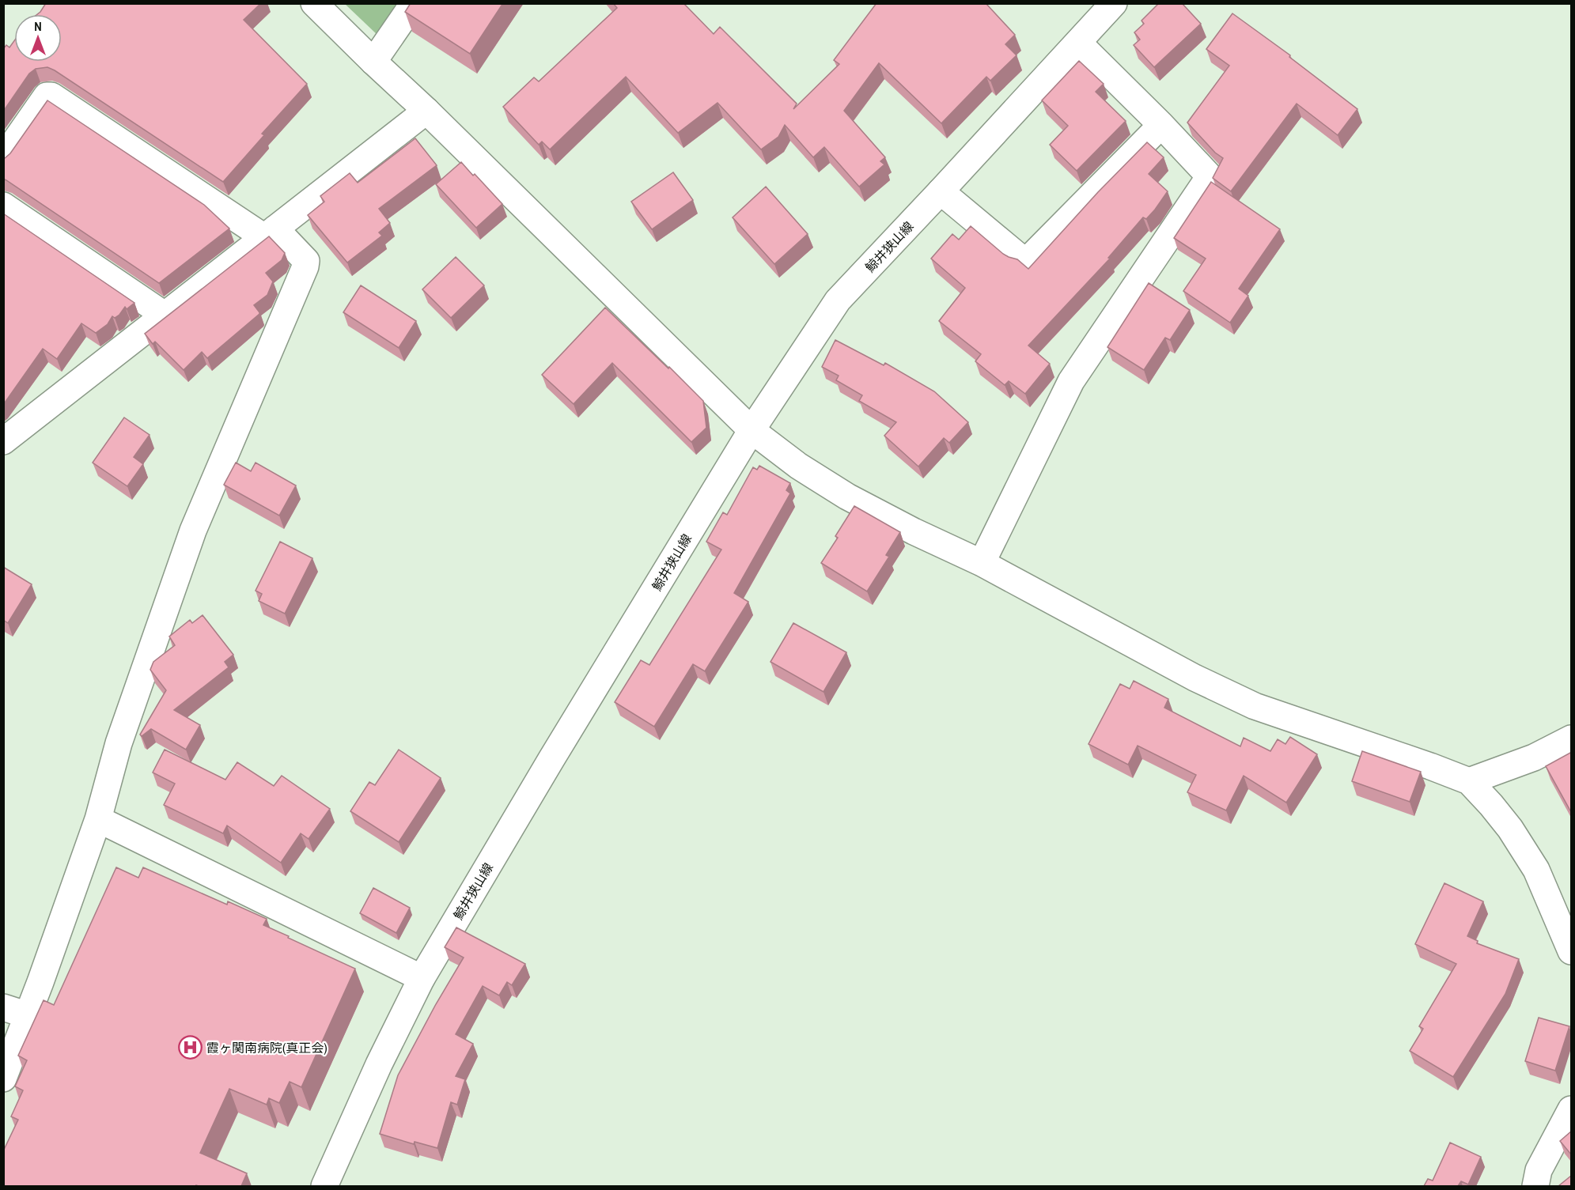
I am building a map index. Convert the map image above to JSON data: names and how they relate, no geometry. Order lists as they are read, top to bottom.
{
  "streets": {
    "street": ["鯨井狭山線"]
  },
  "places": {
    "hospital": ["霞ヶ関南病院(真正会)"]
  },
  "north": "top"
}
